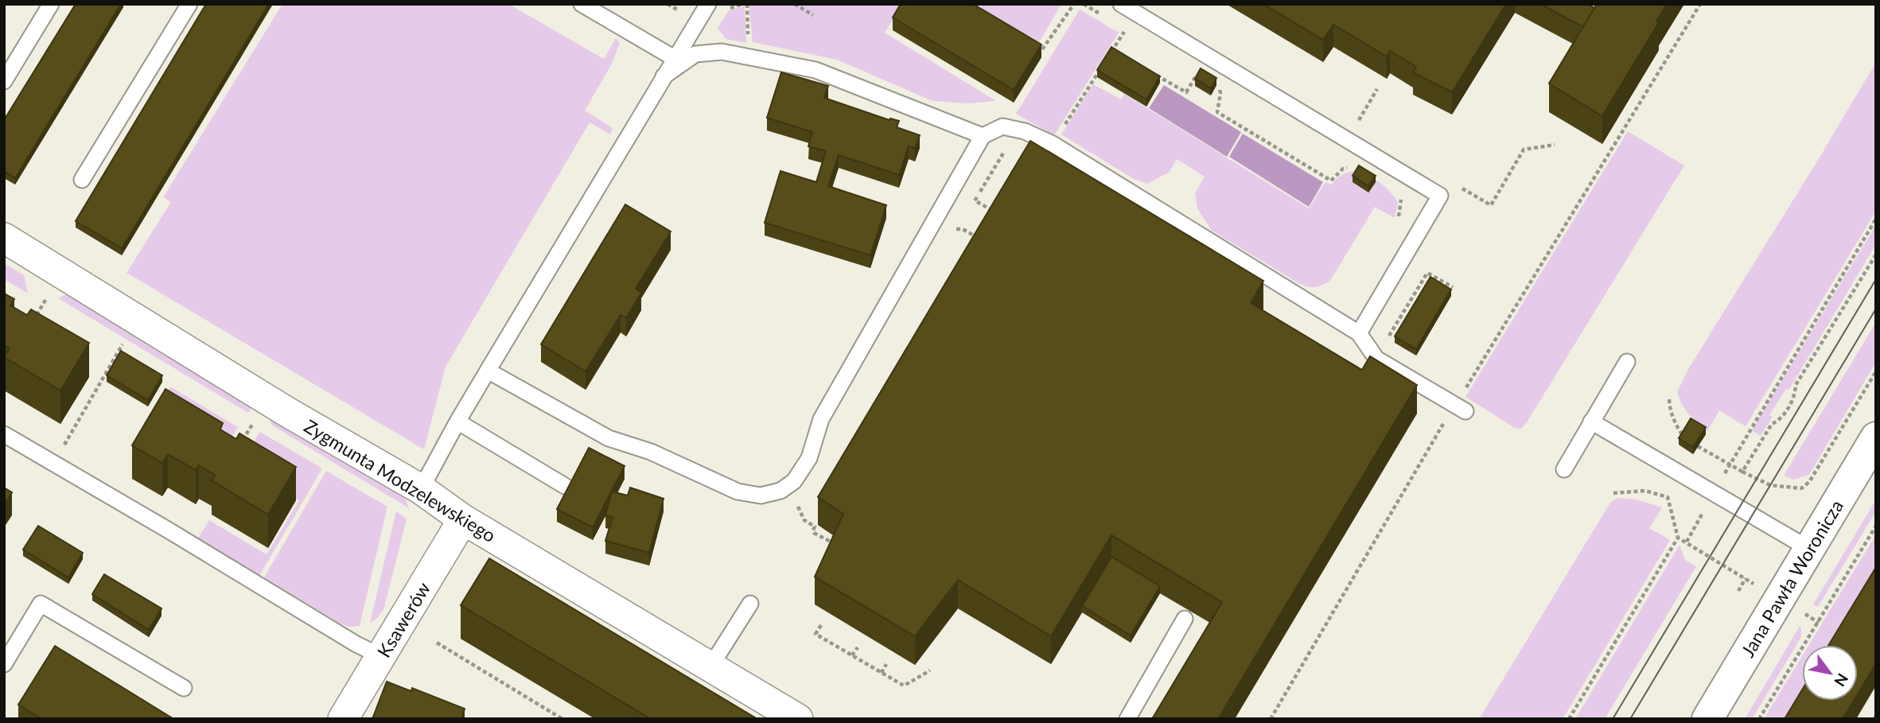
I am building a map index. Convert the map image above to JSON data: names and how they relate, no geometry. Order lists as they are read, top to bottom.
{
  "streets": {
    "street": ["Zygmunta Modzelewskiego", "Jana Pawła Woronicza", "Ksawerów"]
  },
  "crossings": [
    ["Zygmunta Modzelewskiego", "Ksawerów"]
  ],
  "north": "bottom right"
}
